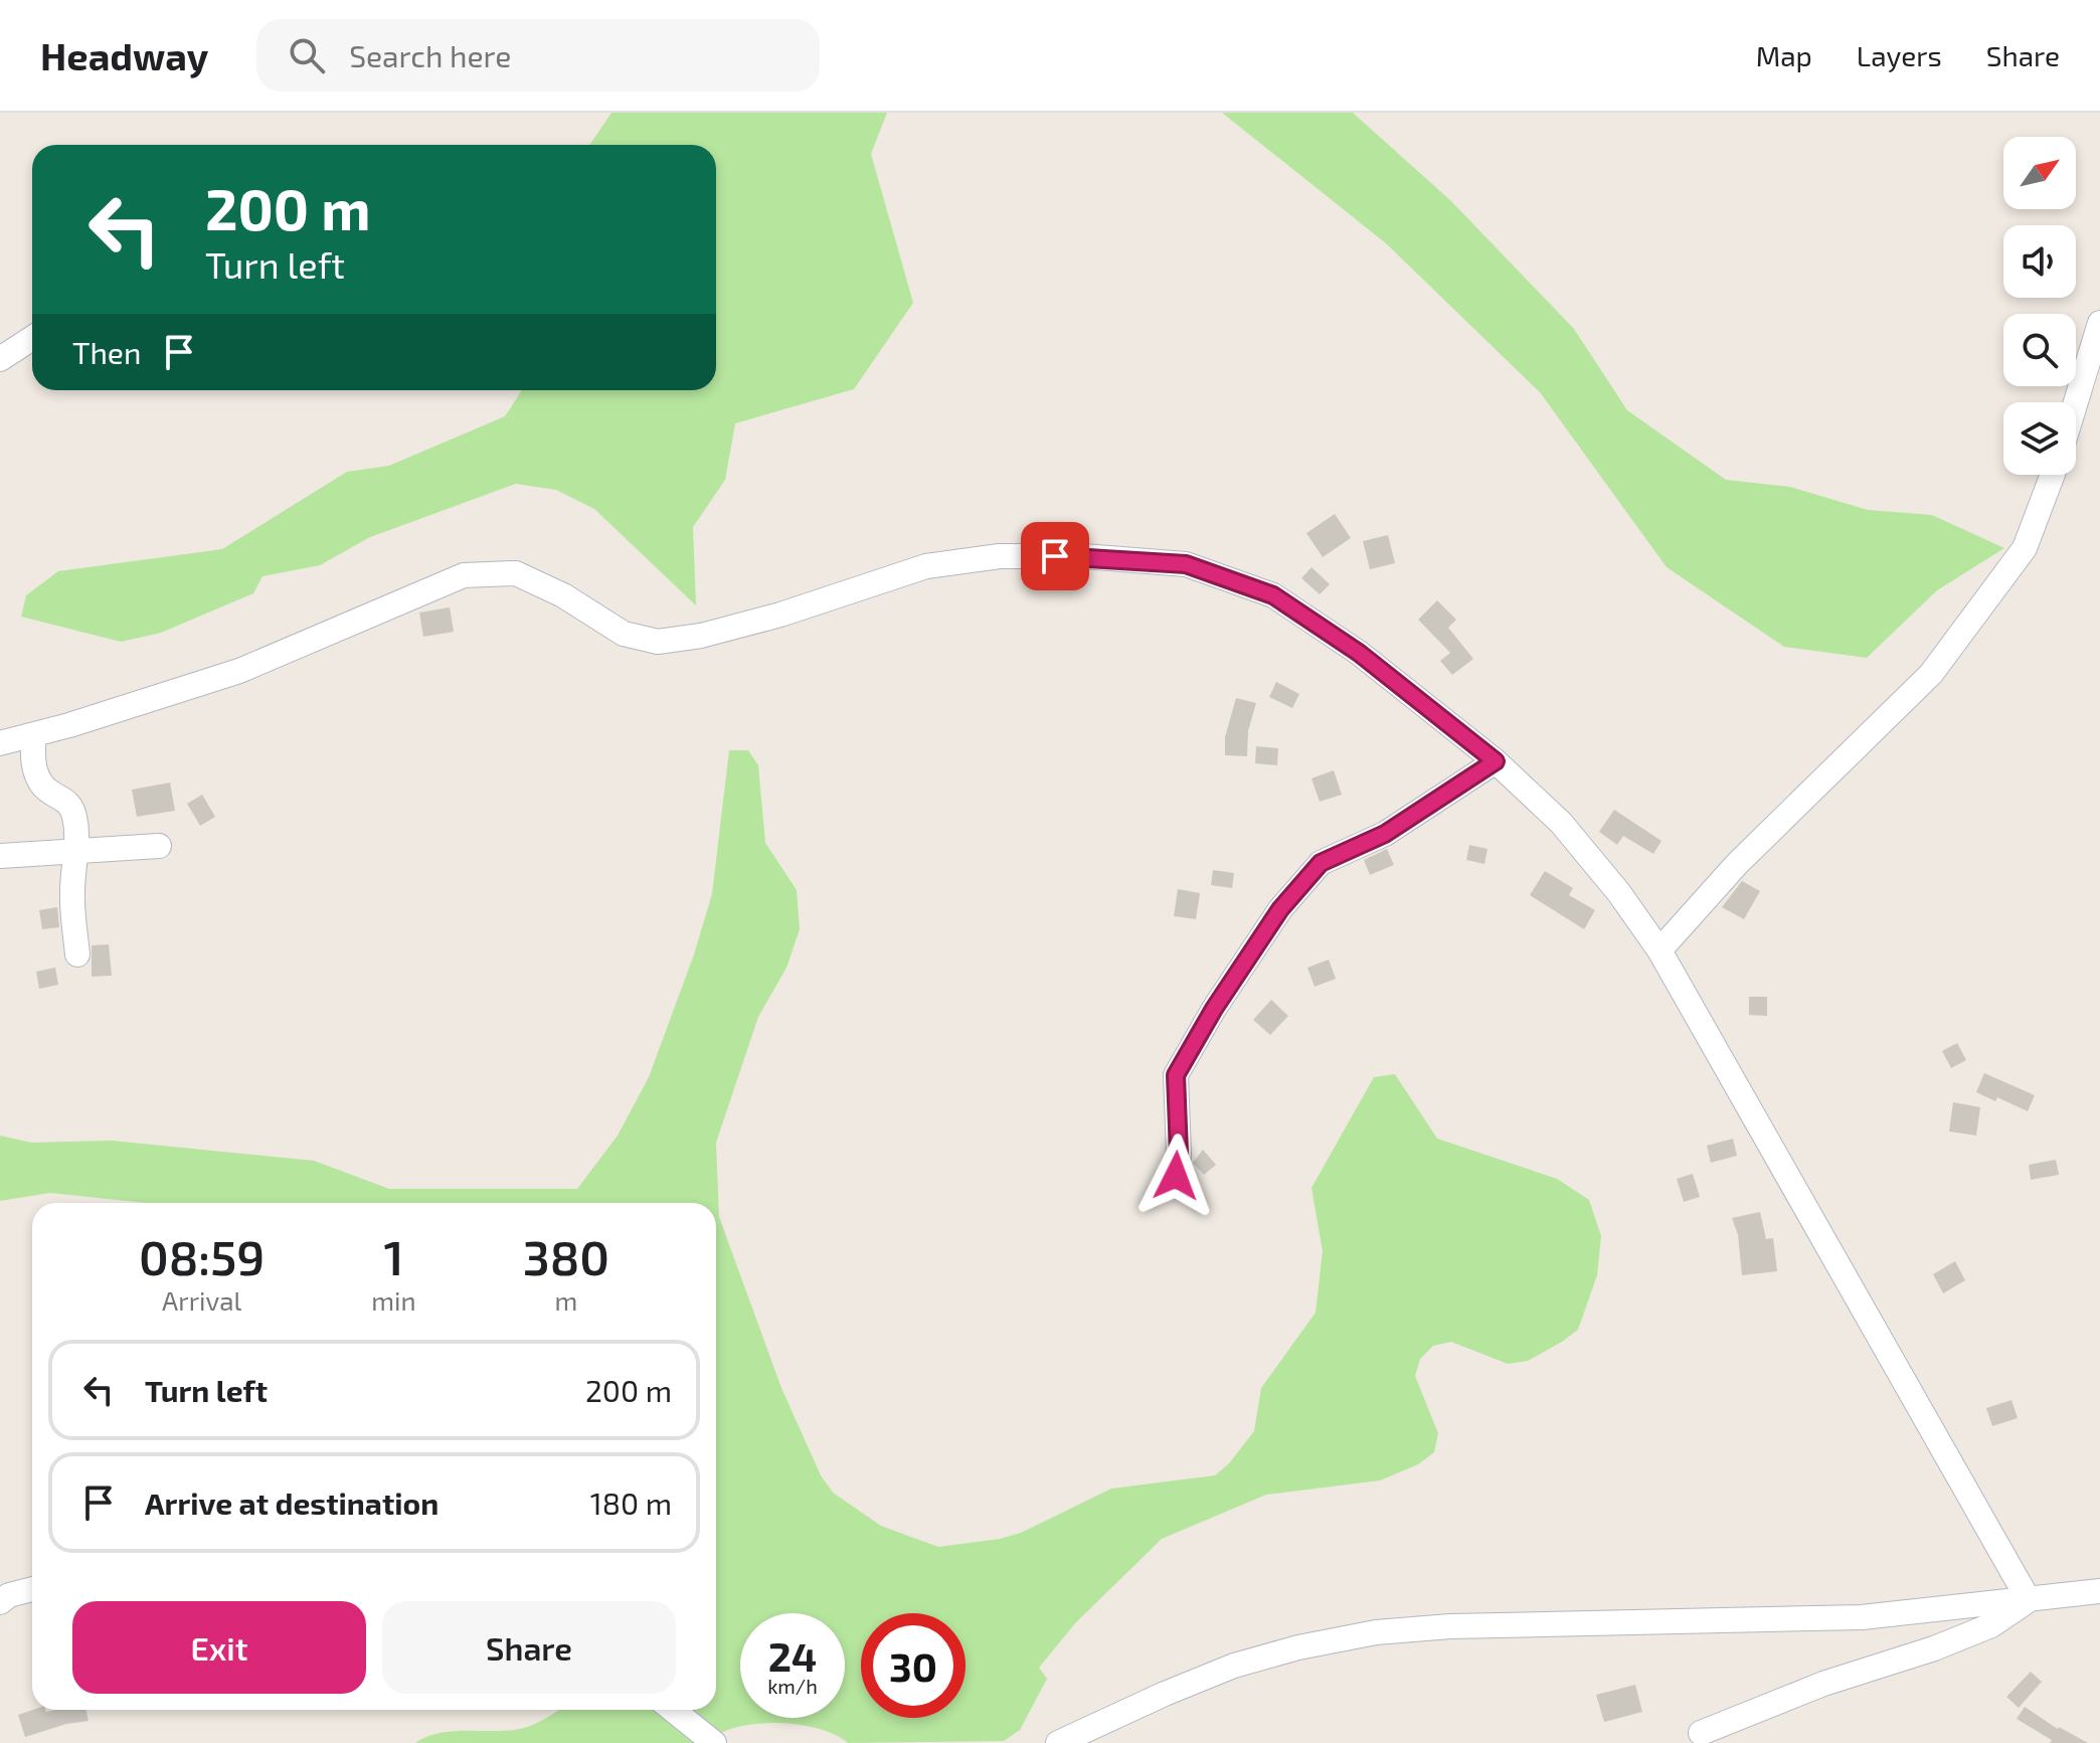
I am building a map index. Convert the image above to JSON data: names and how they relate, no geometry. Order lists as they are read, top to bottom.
{
  "north": "top right",
  "page": {
    "header": "Headway",
    "search": "Search here",
    "nav": ["Map", "Layers", "Share"],
    "turn": ["200 m", "Turn left"],
    "then": "Then",
    "eta": [
      "08:59",
      "Arrival",
      "1",
      "min",
      "380",
      "m"
    ],
    "list": [
      {
        "name": "Turn left",
        "value": "200 m"
      },
      {
        "name": "Arrive at destination",
        "value": "180 m"
      }
    ],
    "buttons": ["Exit", "Share"],
    "speed": "24 km/h",
    "limit": "30"
  }
}
